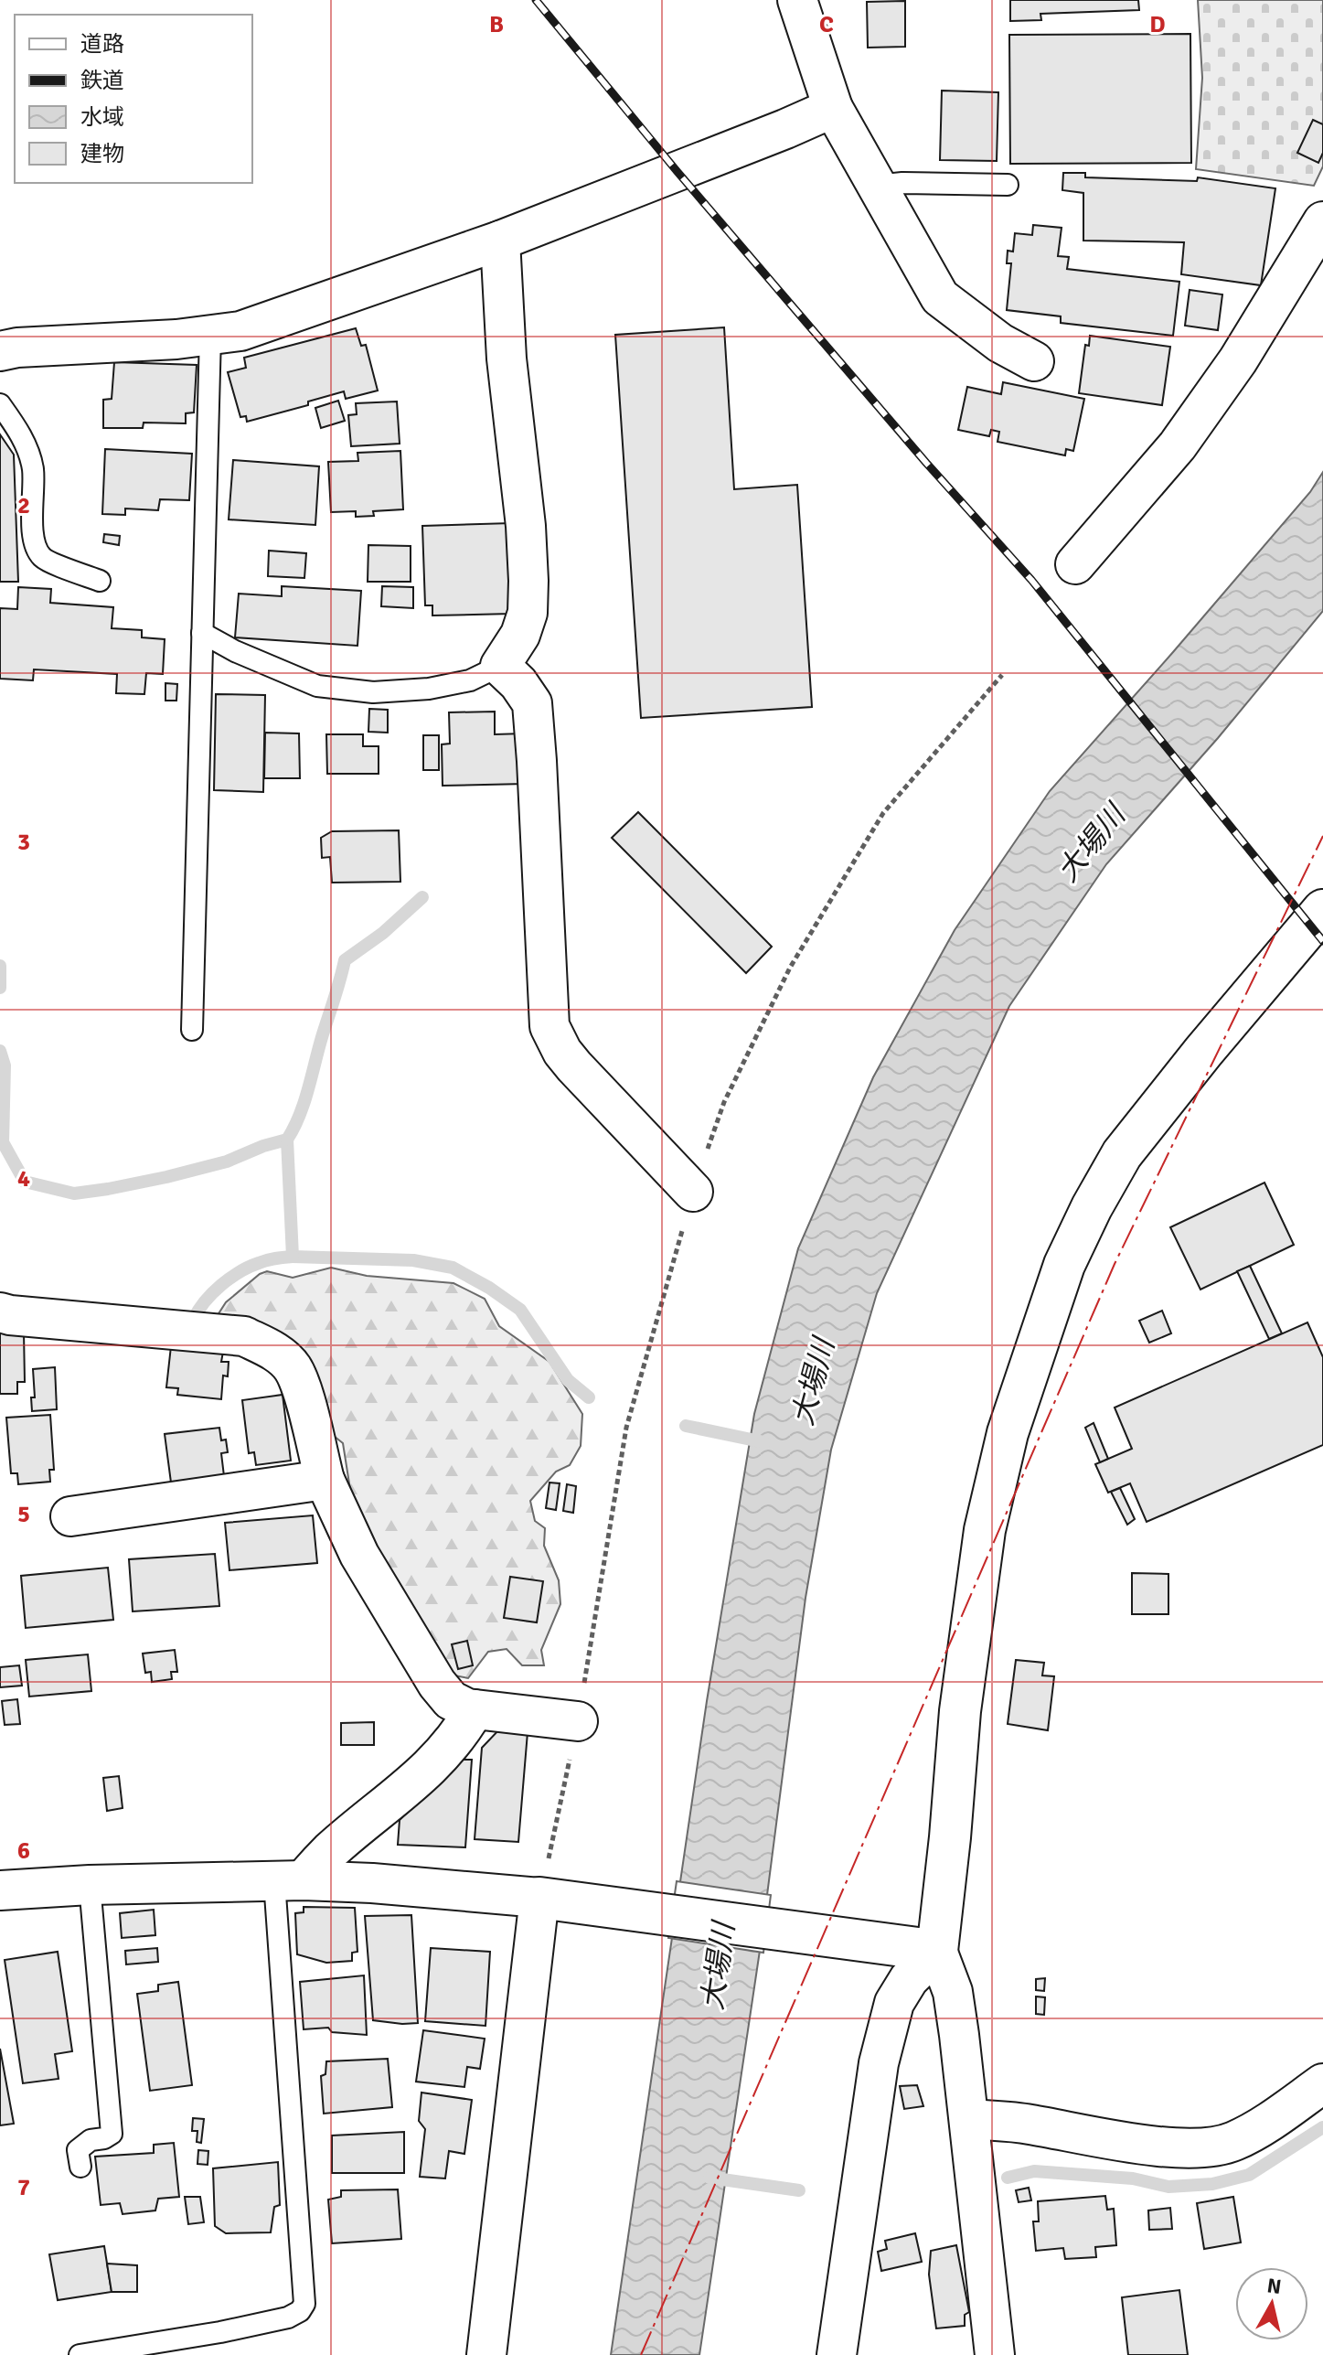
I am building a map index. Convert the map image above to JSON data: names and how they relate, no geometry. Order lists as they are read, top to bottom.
{
  "water": ["大場川"],
  "legend": [
    "道路",
    "鉄道",
    "水域",
    "建物"
  ],
  "north": "top",
  "grid": {
    "columns": ["B", "C", "D"],
    "rows": [
      "2",
      "3",
      "4",
      "5",
      "6",
      "7"
    ]
  }
}
